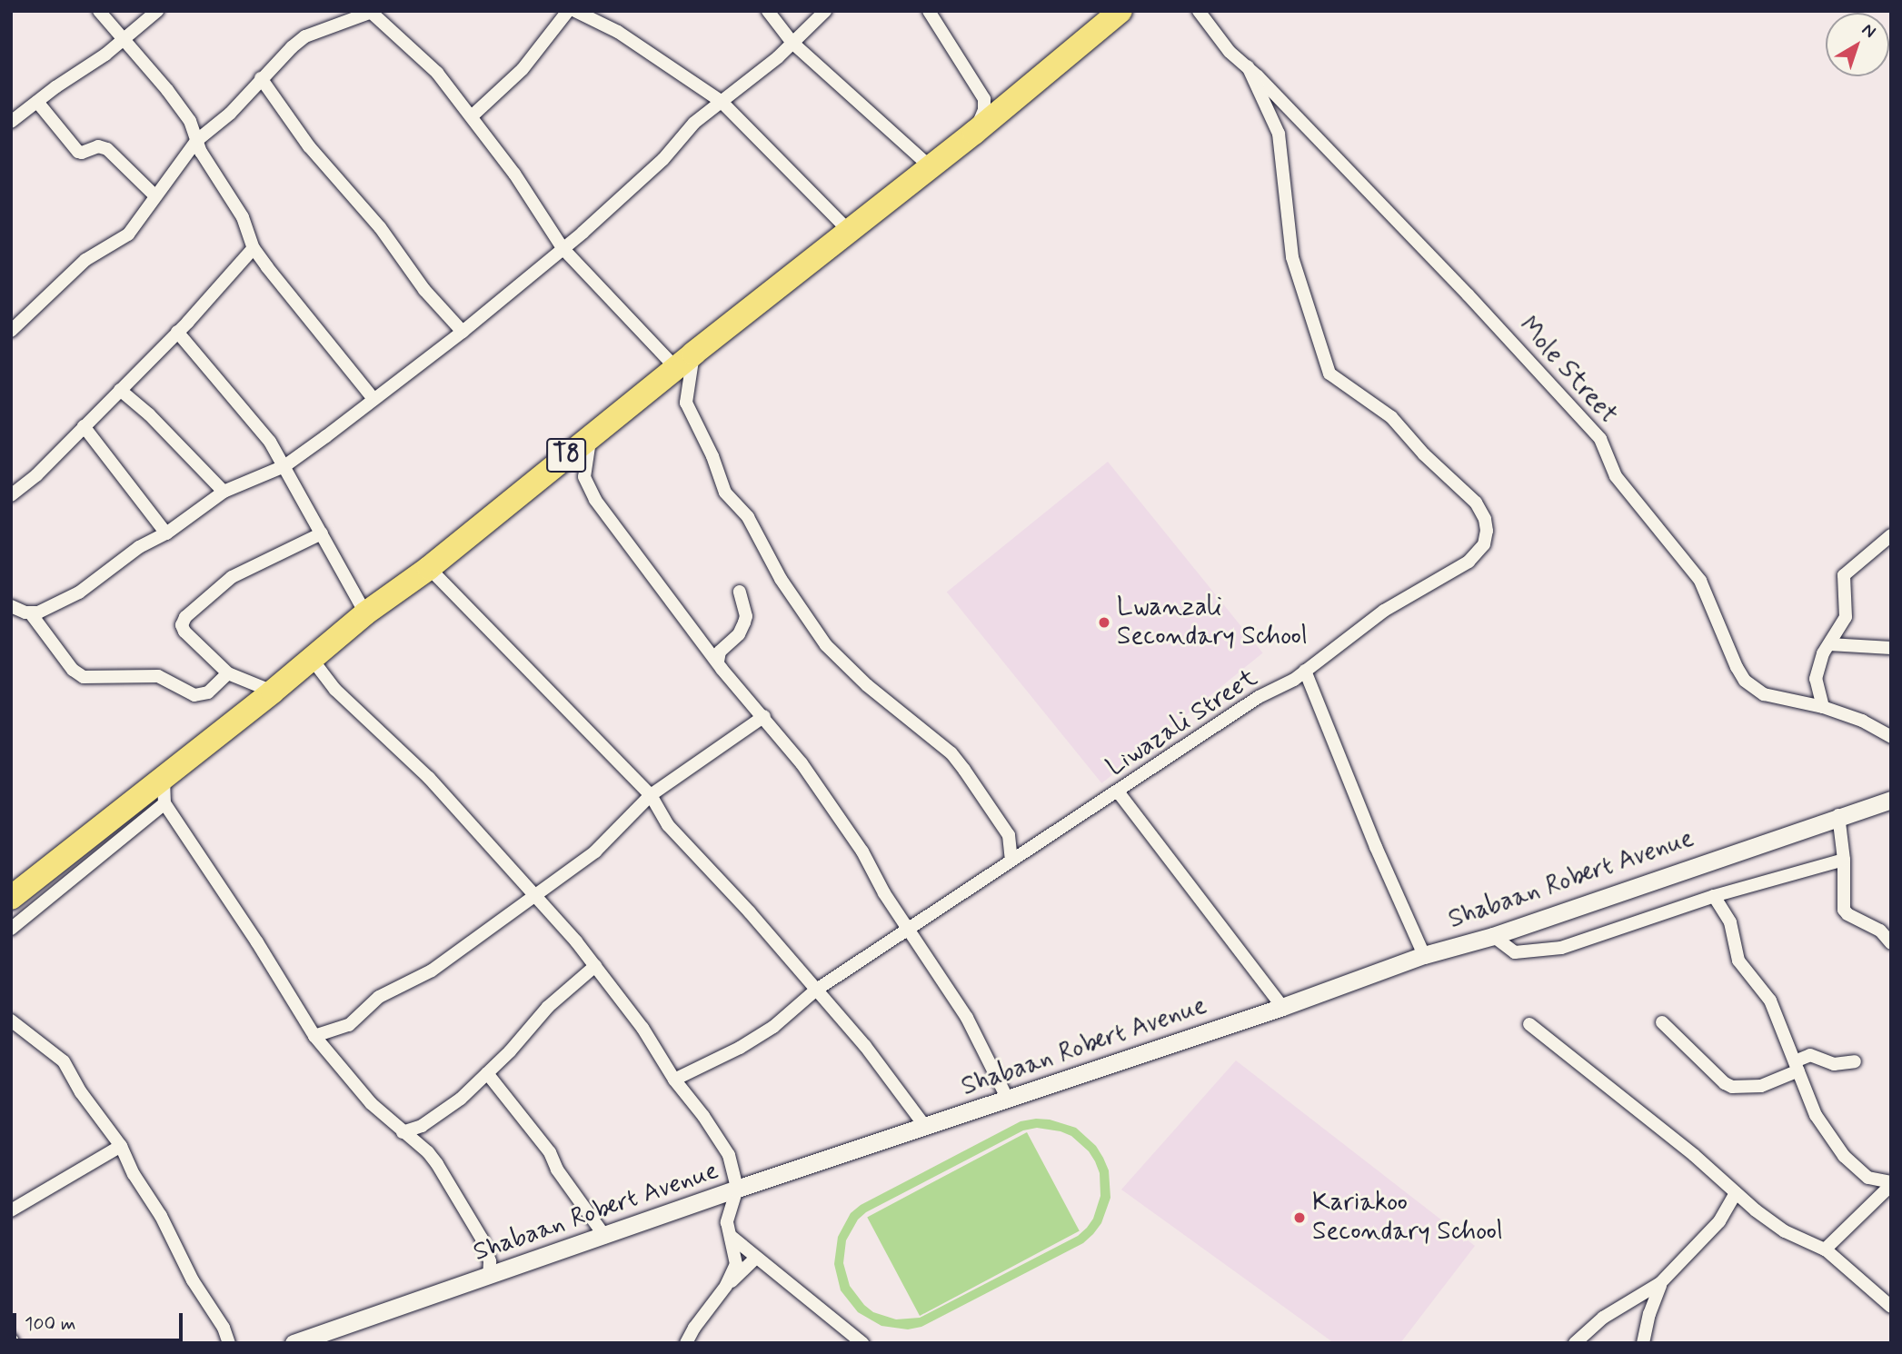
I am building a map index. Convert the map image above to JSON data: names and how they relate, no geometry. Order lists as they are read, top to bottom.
{
  "streets": {
    "highway": ["T8"],
    "street": ["Mole Street", "Liwazali Street", "Shabaan Robert Avenue"]
  },
  "crossings": [
    ["Mole Street", "Liwazali Street"]
  ],
  "places": ["Lwanzali Secondary School", "Kariakoo Secondary School"],
  "scale_bar": "100 m",
  "north": "top right"
}
